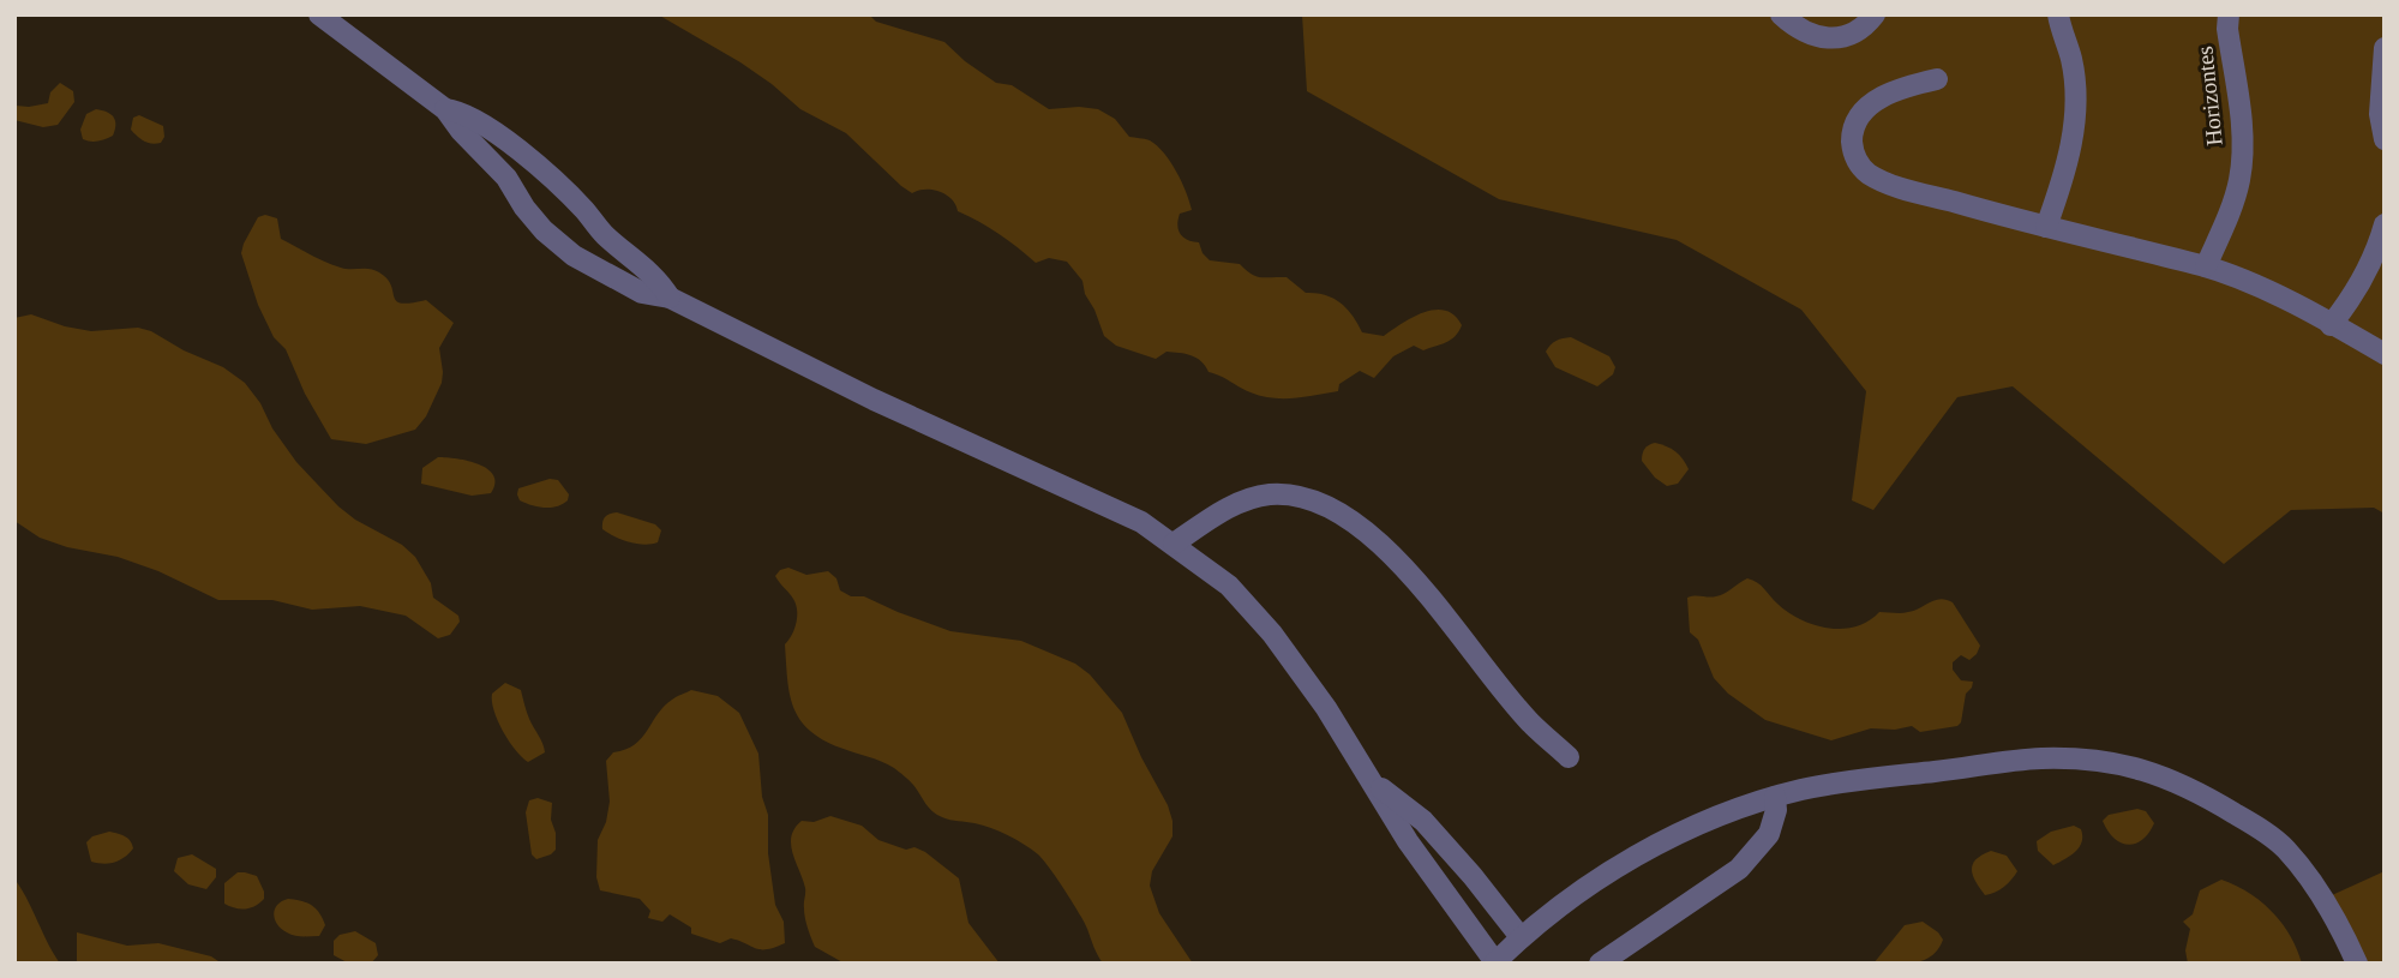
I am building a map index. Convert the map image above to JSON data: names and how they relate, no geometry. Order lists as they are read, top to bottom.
{
  "streets": {
    "street": ["Horizontes"]
  }
}
